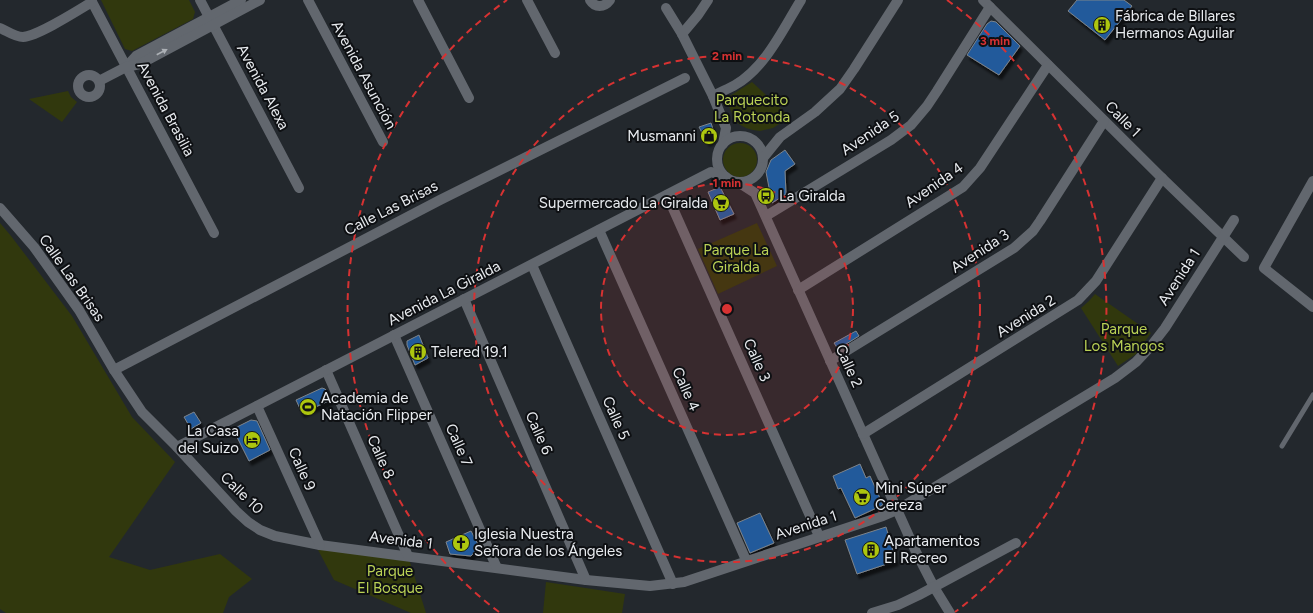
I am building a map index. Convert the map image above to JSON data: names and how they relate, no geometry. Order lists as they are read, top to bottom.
{
  "streets": {
    "street": [
      "Avenida Asunción",
      "Avenida Alexa",
      "Avenida Brasilia",
      "Calle 1",
      "Avenida 5",
      "Avenida 4",
      "Calle Las Brisas",
      "Avenida 3",
      "Avenida 1",
      "Avenida La Giralda",
      "Avenida 2",
      "Calle 3",
      "Calle 2",
      "Calle 4",
      "Calle 5",
      "Calle 6",
      "Calle 7",
      "Calle 8",
      "Calle 9",
      "Calle 10"
    ]
  },
  "crossings": [
    ["Calle 1", "Avenida 5"],
    ["Calle 1", "Avenida 4"],
    ["Calle 1", "Avenida 3"],
    ["Calle 1", "Avenida 1"],
    ["Calle 1", "Avenida 2"],
    ["Avenida 5", "Calle 2"],
    ["Avenida 4", "Calle 2"],
    ["Calle Las Brisas", "Avenida La Giralda"],
    ["Calle Las Brisas", "Calle 10"],
    ["Avenida 3", "Calle 2"],
    ["Avenida 1", "Calle 3"],
    ["Avenida 1", "Calle 2"],
    ["Avenida 1", "Calle 4"],
    ["Avenida 1", "Calle 5"],
    ["Avenida 1", "Calle 6"],
    ["Avenida 1", "Calle 7"],
    ["Avenida 1", "Calle 8"],
    ["Avenida 1", "Calle 9"],
    ["Avenida 1", "Calle 10"],
    ["Avenida La Giralda", "Calle 3"],
    ["Avenida La Giralda", "Calle 4"],
    ["Avenida La Giralda", "Calle 5"],
    ["Avenida La Giralda", "Calle 6"],
    ["Avenida La Giralda", "Calle 7"],
    ["Avenida La Giralda", "Calle 8"],
    ["Avenida La Giralda", "Calle 9"],
    ["Avenida La Giralda", "Calle 10"],
    ["Avenida 2", "Calle 2"]
  ],
  "parks": [
    "Parquecito La Rotonda",
    "Parque La Giralda",
    "Parque Los Mangos",
    "Parque El Bosque"
  ],
  "places": {
    "building": ["Fábrica de Billares Hermanos Aguilar", "Telered 19.1", "Apartamentos El Recreo"],
    "shop": ["Musmanni"],
    "bus stop": ["La Giralda"],
    "supermarket": ["Supermercado La Giralda", "Mini Súper Cereza"],
    "sports": ["Academia de Natación Flipper"],
    "hotel": ["La Casa del Suizo"],
    "church": ["Iglesia Nuestra Señora de los Ángeles"]
  },
  "rings": ["3 min", "2 min", "1 min"]
}
